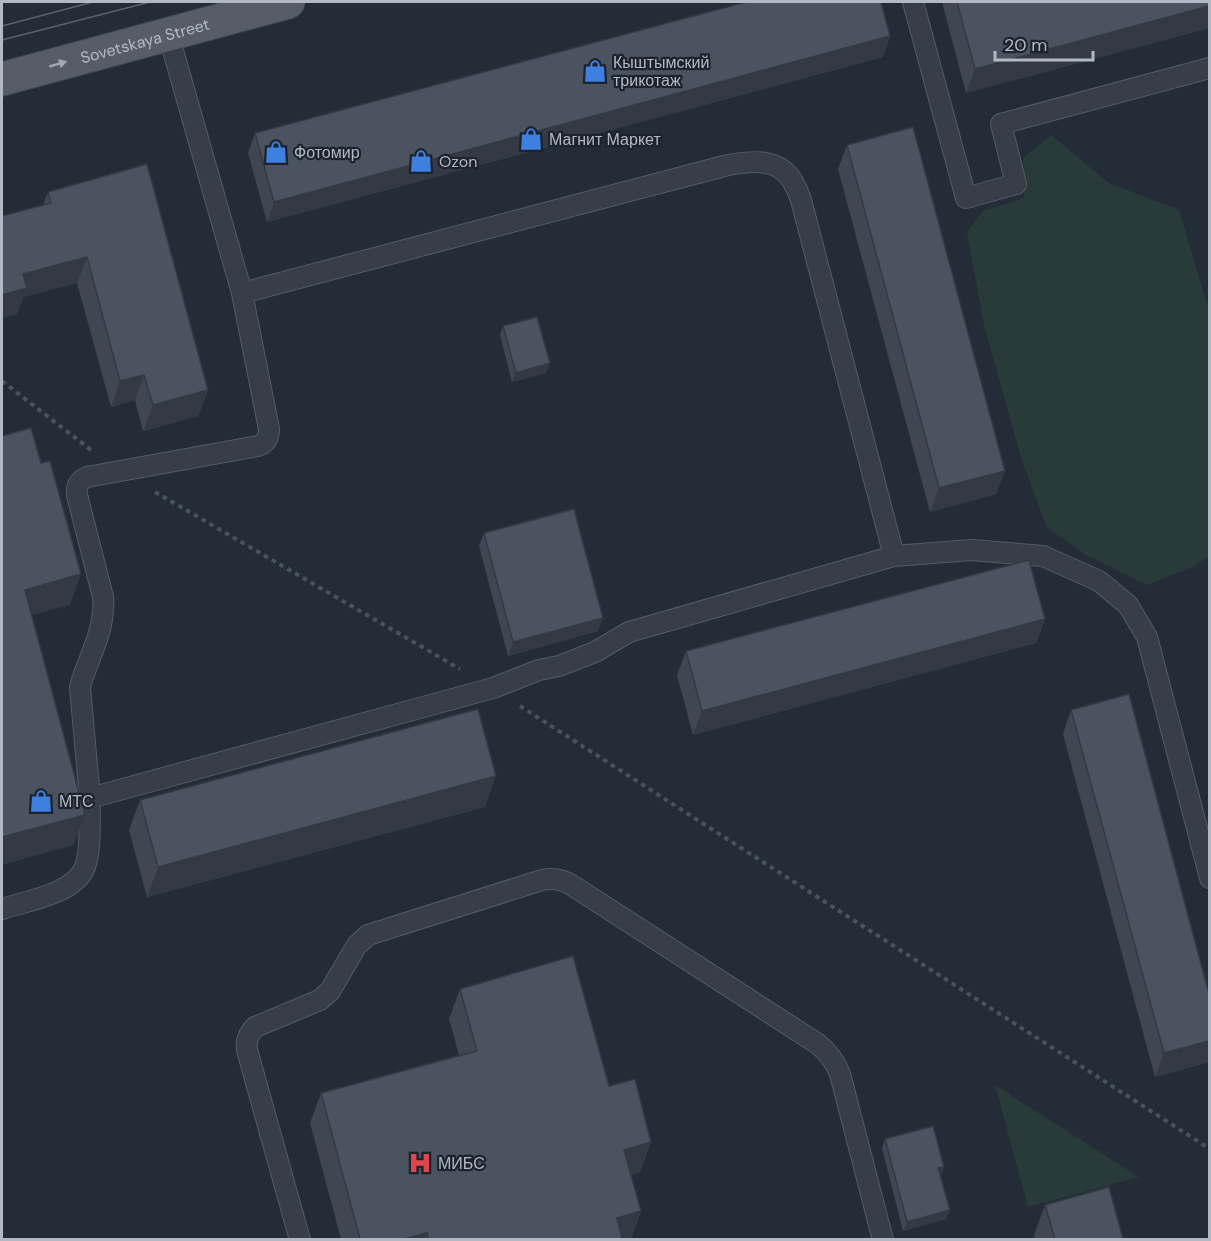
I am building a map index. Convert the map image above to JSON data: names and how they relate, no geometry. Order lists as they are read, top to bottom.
{
  "streets": {
    "main road": ["Sovetskaya Street"]
  },
  "one_way": ["Sovetskaya Street"],
  "places": {
    "shop": [
      "Кыштымский трикотаж",
      "Магнит Маркет",
      "Фотомир",
      "Ozon",
      "МТС"
    ],
    "hospital": ["МИБС"]
  },
  "scale_bar": "20 m"
}
